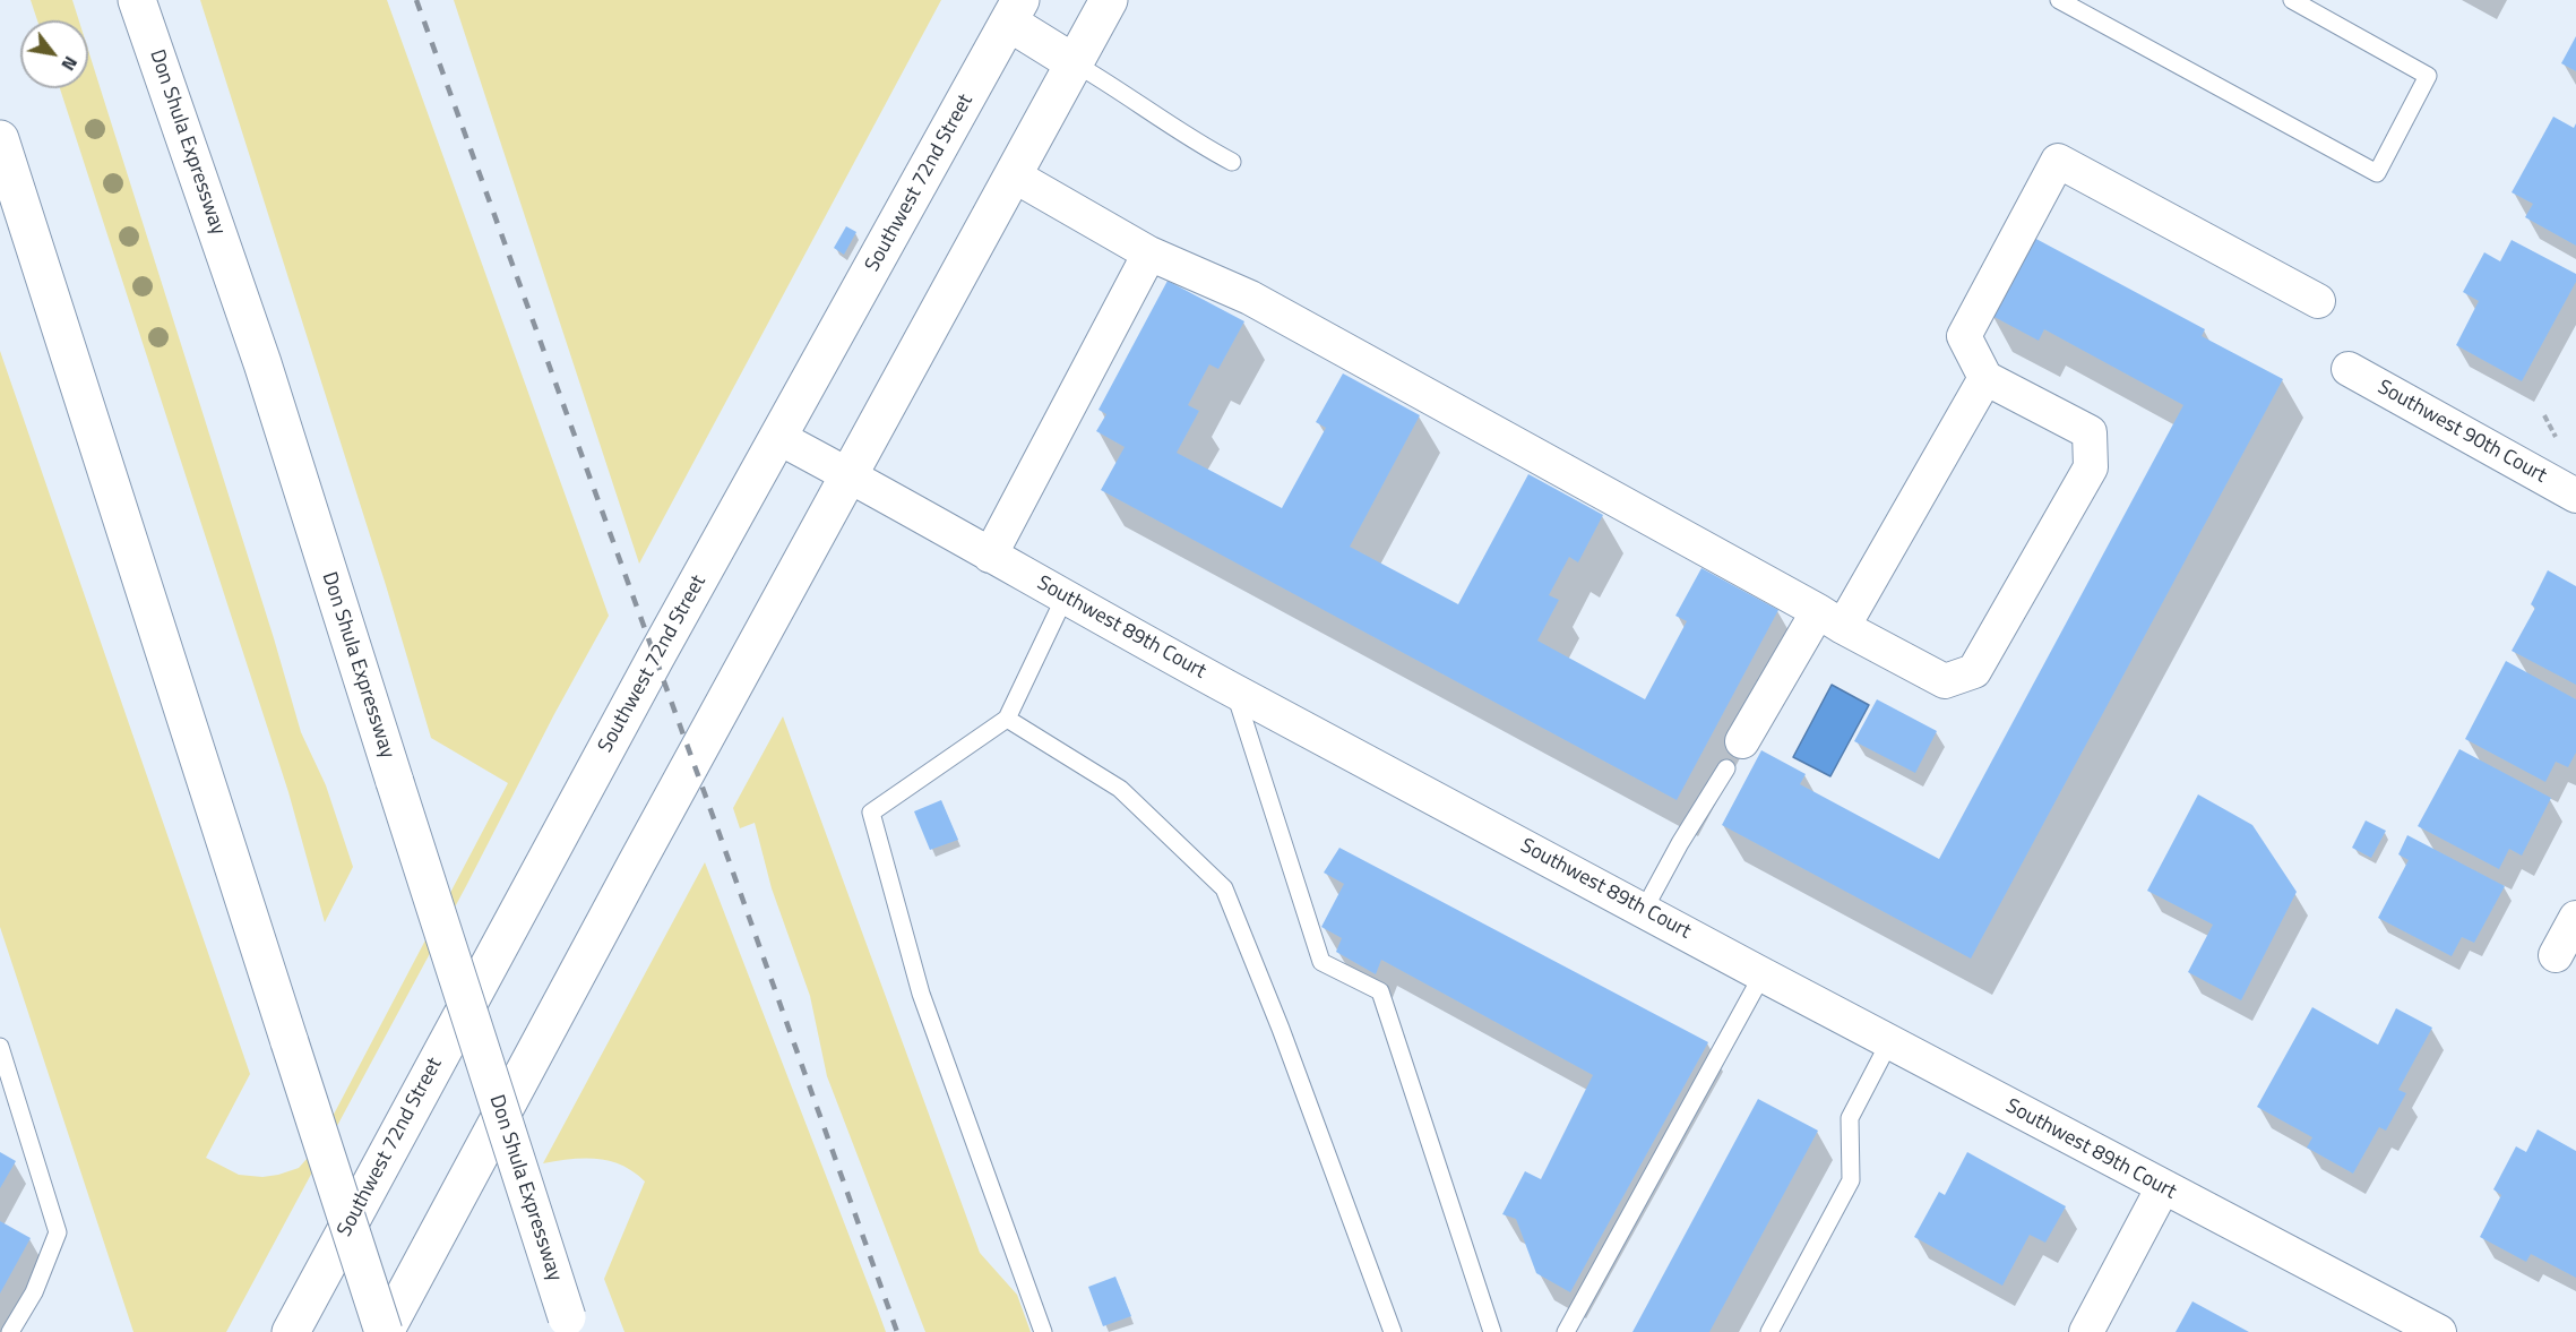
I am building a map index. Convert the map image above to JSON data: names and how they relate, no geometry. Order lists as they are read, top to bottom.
{
  "streets": {
    "main road": ["Don Shula Expressway", "Southwest 72nd Street"],
    "street": ["Southwest 90th Court", "Southwest 89th Court"]
  },
  "crossings": [
    ["Southwest 72nd Street", "Southwest 89th Court"]
  ],
  "north": "bottom right"
}
